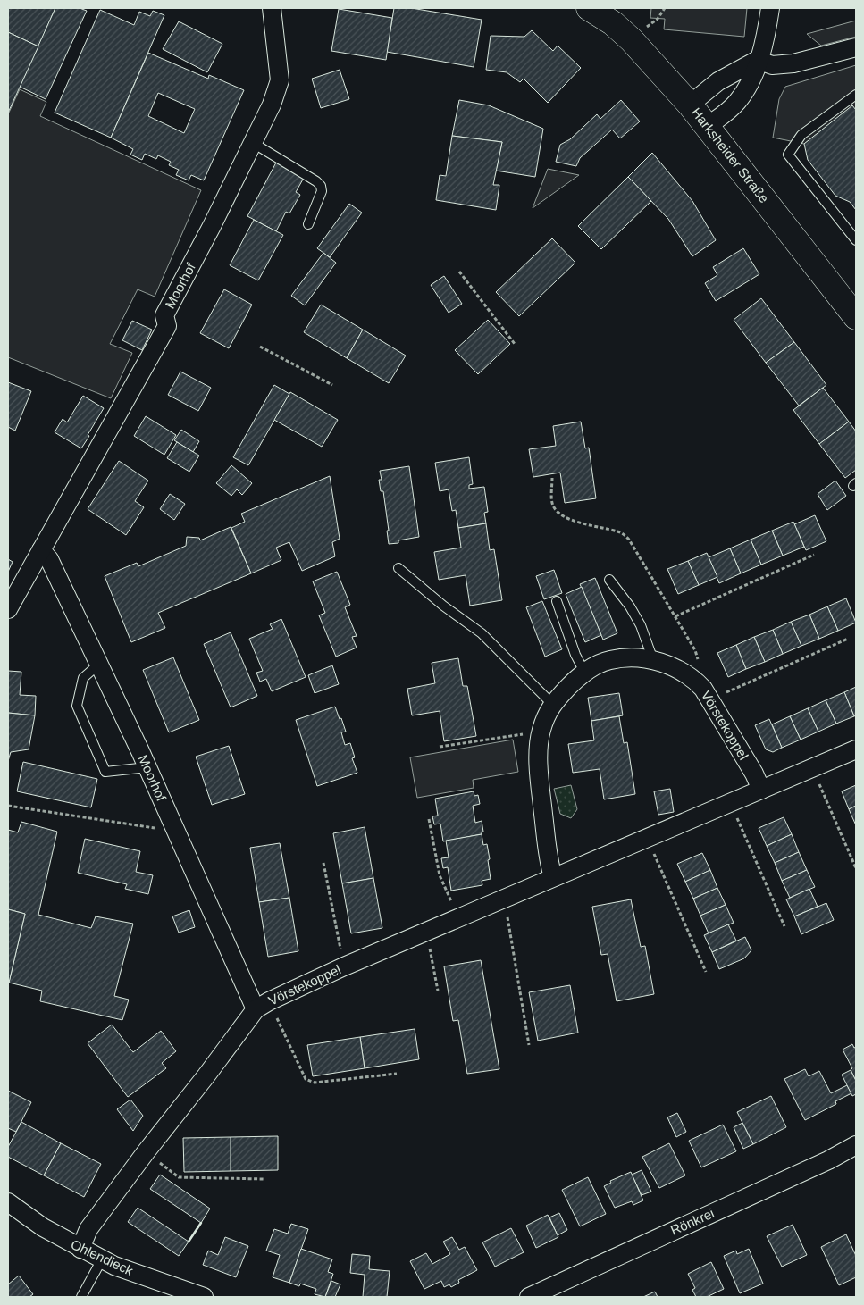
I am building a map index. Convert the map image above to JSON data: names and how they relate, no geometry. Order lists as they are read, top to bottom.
{
  "streets": {
    "main road": ["Harksheider Straße"],
    "street": [
      "Moorhof",
      "Vörstekoppel",
      "Rönkrei",
      "Ohlendieck"
    ]
  },
  "crossings": [
    ["Moorhof", "Vörstekoppel"],
    ["Vörstekoppel", "Ohlendieck"]
  ]
}
